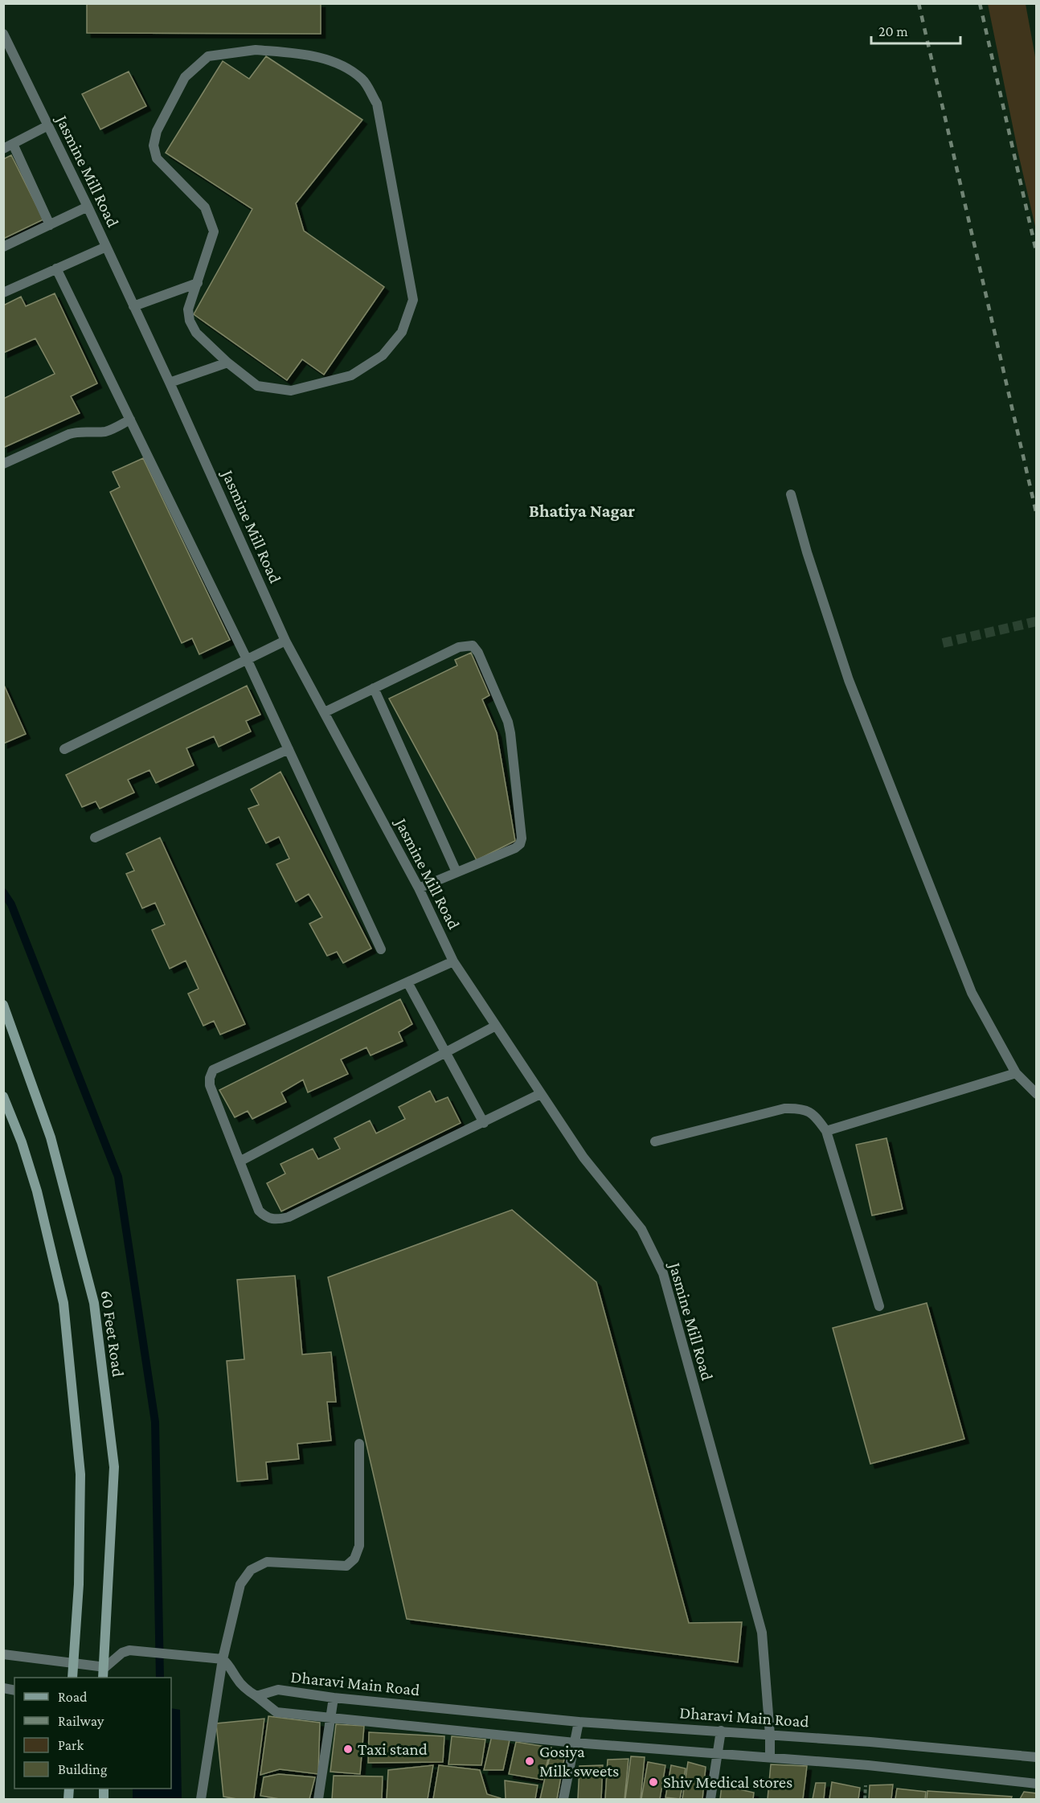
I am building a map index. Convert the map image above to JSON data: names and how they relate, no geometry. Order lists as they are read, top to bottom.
{
  "streets": {
    "main road": ["60 Feet Road"],
    "street": ["Jasmine Mill Road", "Dharavi Main Road"]
  },
  "crossings": [
    ["Jasmine Mill Road", "Dharavi Main Road"]
  ],
  "districts": ["Bhatiya Nagar"],
  "places": ["Taxi stand", "Gosiya Milk sweets", "Shiv Medical stores"],
  "legend": [
    "Road",
    "Railway",
    "Park",
    "Building"
  ],
  "scale_bar": "20 m"
}
